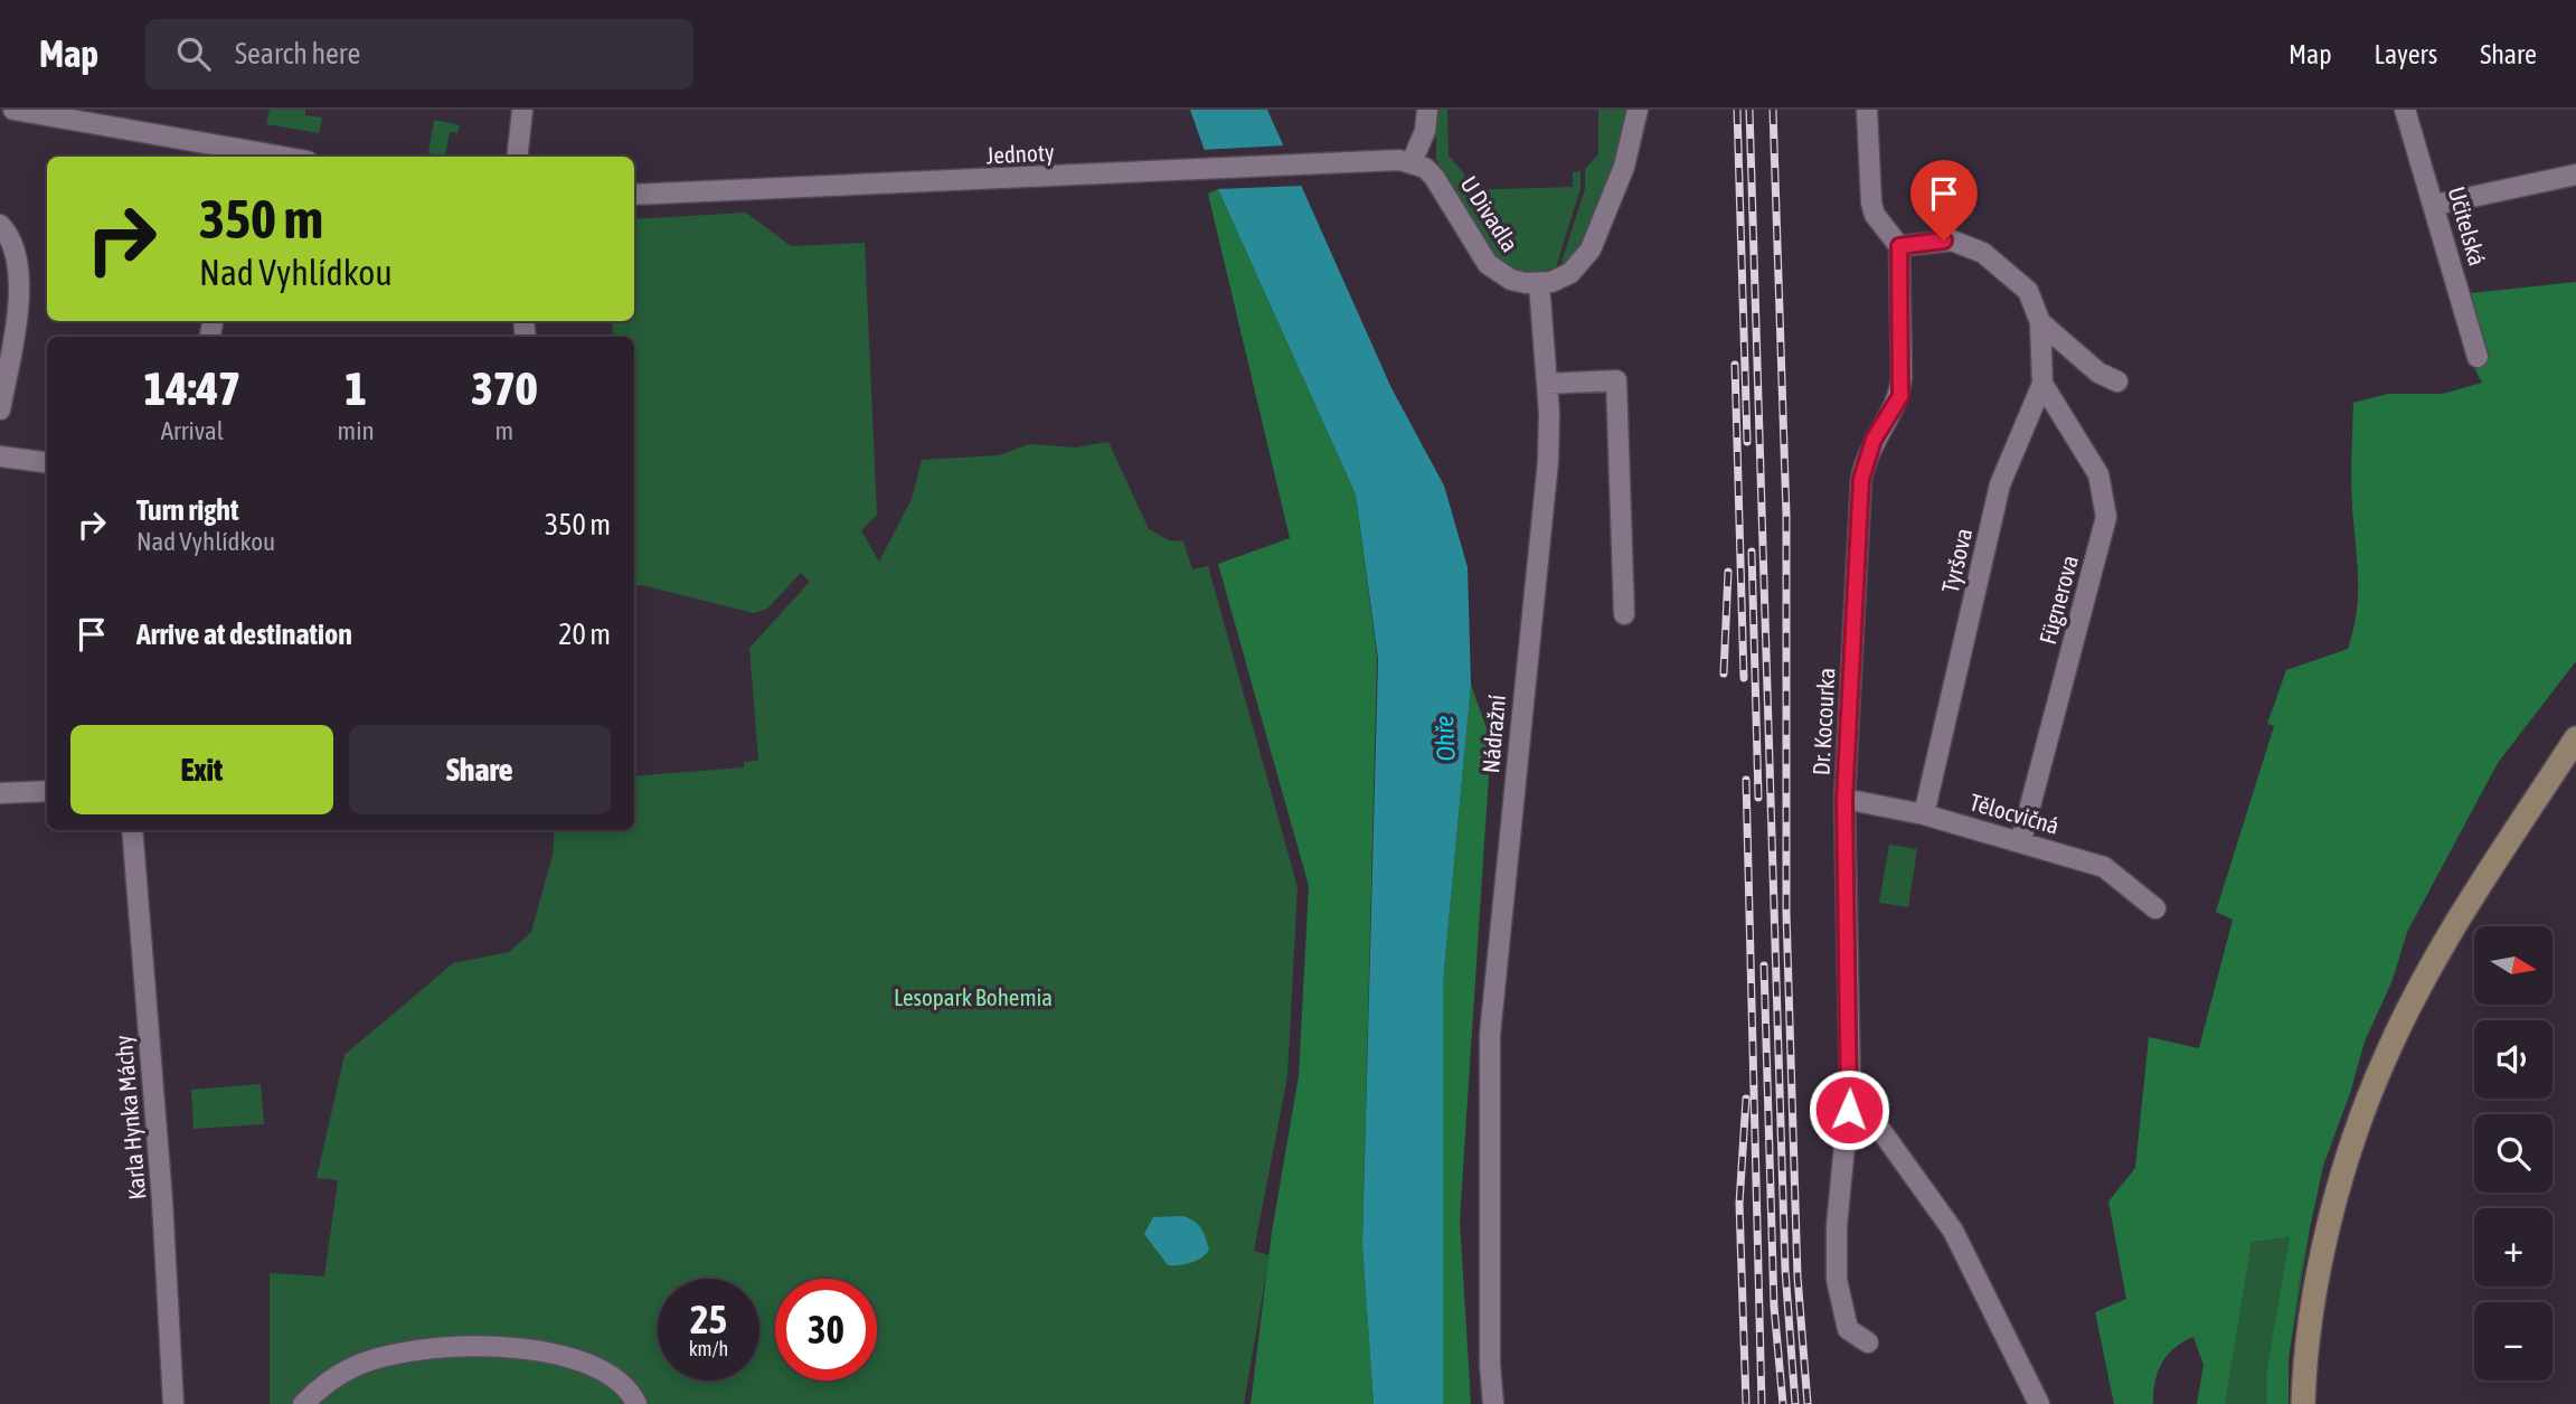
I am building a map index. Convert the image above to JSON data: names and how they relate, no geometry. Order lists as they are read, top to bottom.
{
  "streets": {
    "street": [
      "Jednoty",
      "U Divadla",
      "Učitelská",
      "Tyršova",
      "Fügnerova",
      "Dr. Kocourka",
      "Nádražní",
      "Tělocvičná",
      "Karla Hynka Máchy"
    ]
  },
  "crossings": [
    ["Jednoty", "U Divadla"],
    ["U Divadla", "Nádražní"],
    ["Tyršova", "Fügnerova"],
    ["Tyršova", "Tělocvičná"],
    ["Fügnerova", "Tělocvičná"],
    ["Dr. Kocourka", "Tělocvičná"]
  ],
  "water": ["Ohře"],
  "parks": ["Lesopark Bohemia"],
  "north": "right",
  "page": {
    "header": "Map",
    "search": "Search here",
    "nav": ["Map", "Layers", "Share"],
    "turn": ["350 m", "Nad Vyhlídkou"],
    "eta": [
      "14:47",
      "Arrival",
      "1",
      "min",
      "370",
      "m"
    ],
    "list": [
      {
        "name": "Turn right",
        "note": "Nad Vyhlídkou",
        "value": "350 m"
      },
      {
        "name": "Arrive at destination",
        "value": "20 m"
      }
    ],
    "buttons": ["Exit", "Share"],
    "map_buttons": ["+", "−"],
    "speed": "25 km/h",
    "limit": "30"
  }
}
